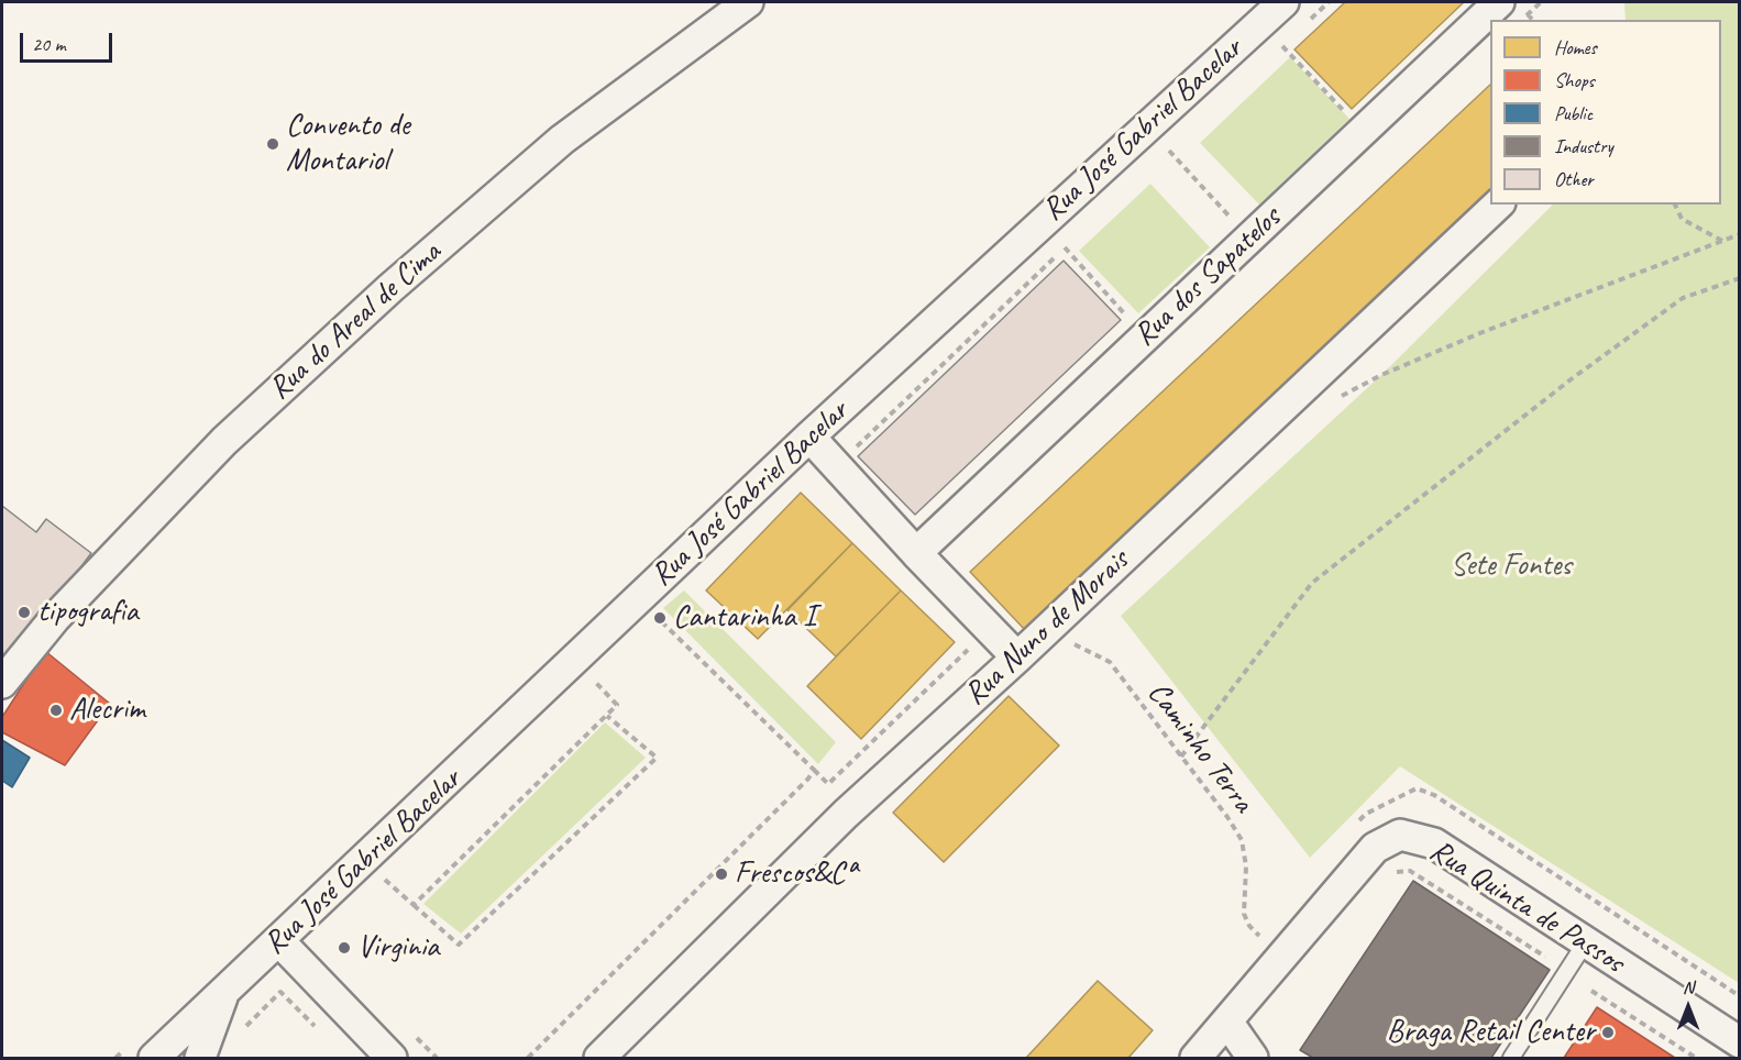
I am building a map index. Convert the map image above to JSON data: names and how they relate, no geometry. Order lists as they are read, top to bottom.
{
  "streets": {
    "street": [
      "Rua José Gabriel Bacelar",
      "Rua dos Sapatelos",
      "Rua do Areal de Cima",
      "Rua Nuno de Morais",
      "Rua Quinta de Passos"
    ],
    "path": ["Caminho Terra"]
  },
  "parks": ["Sete Fontes"],
  "places": [
    "Convento de Montariol",
    "tipografia",
    "Cantarinha I",
    "Alecrim",
    "Frescos&Cª",
    "Virginia",
    "Braga Retail Center"
  ],
  "legend": [
    "Homes",
    "Shops",
    "Public",
    "Industry",
    "Other"
  ],
  "scale_bar": "20 m",
  "north": "top"
}
